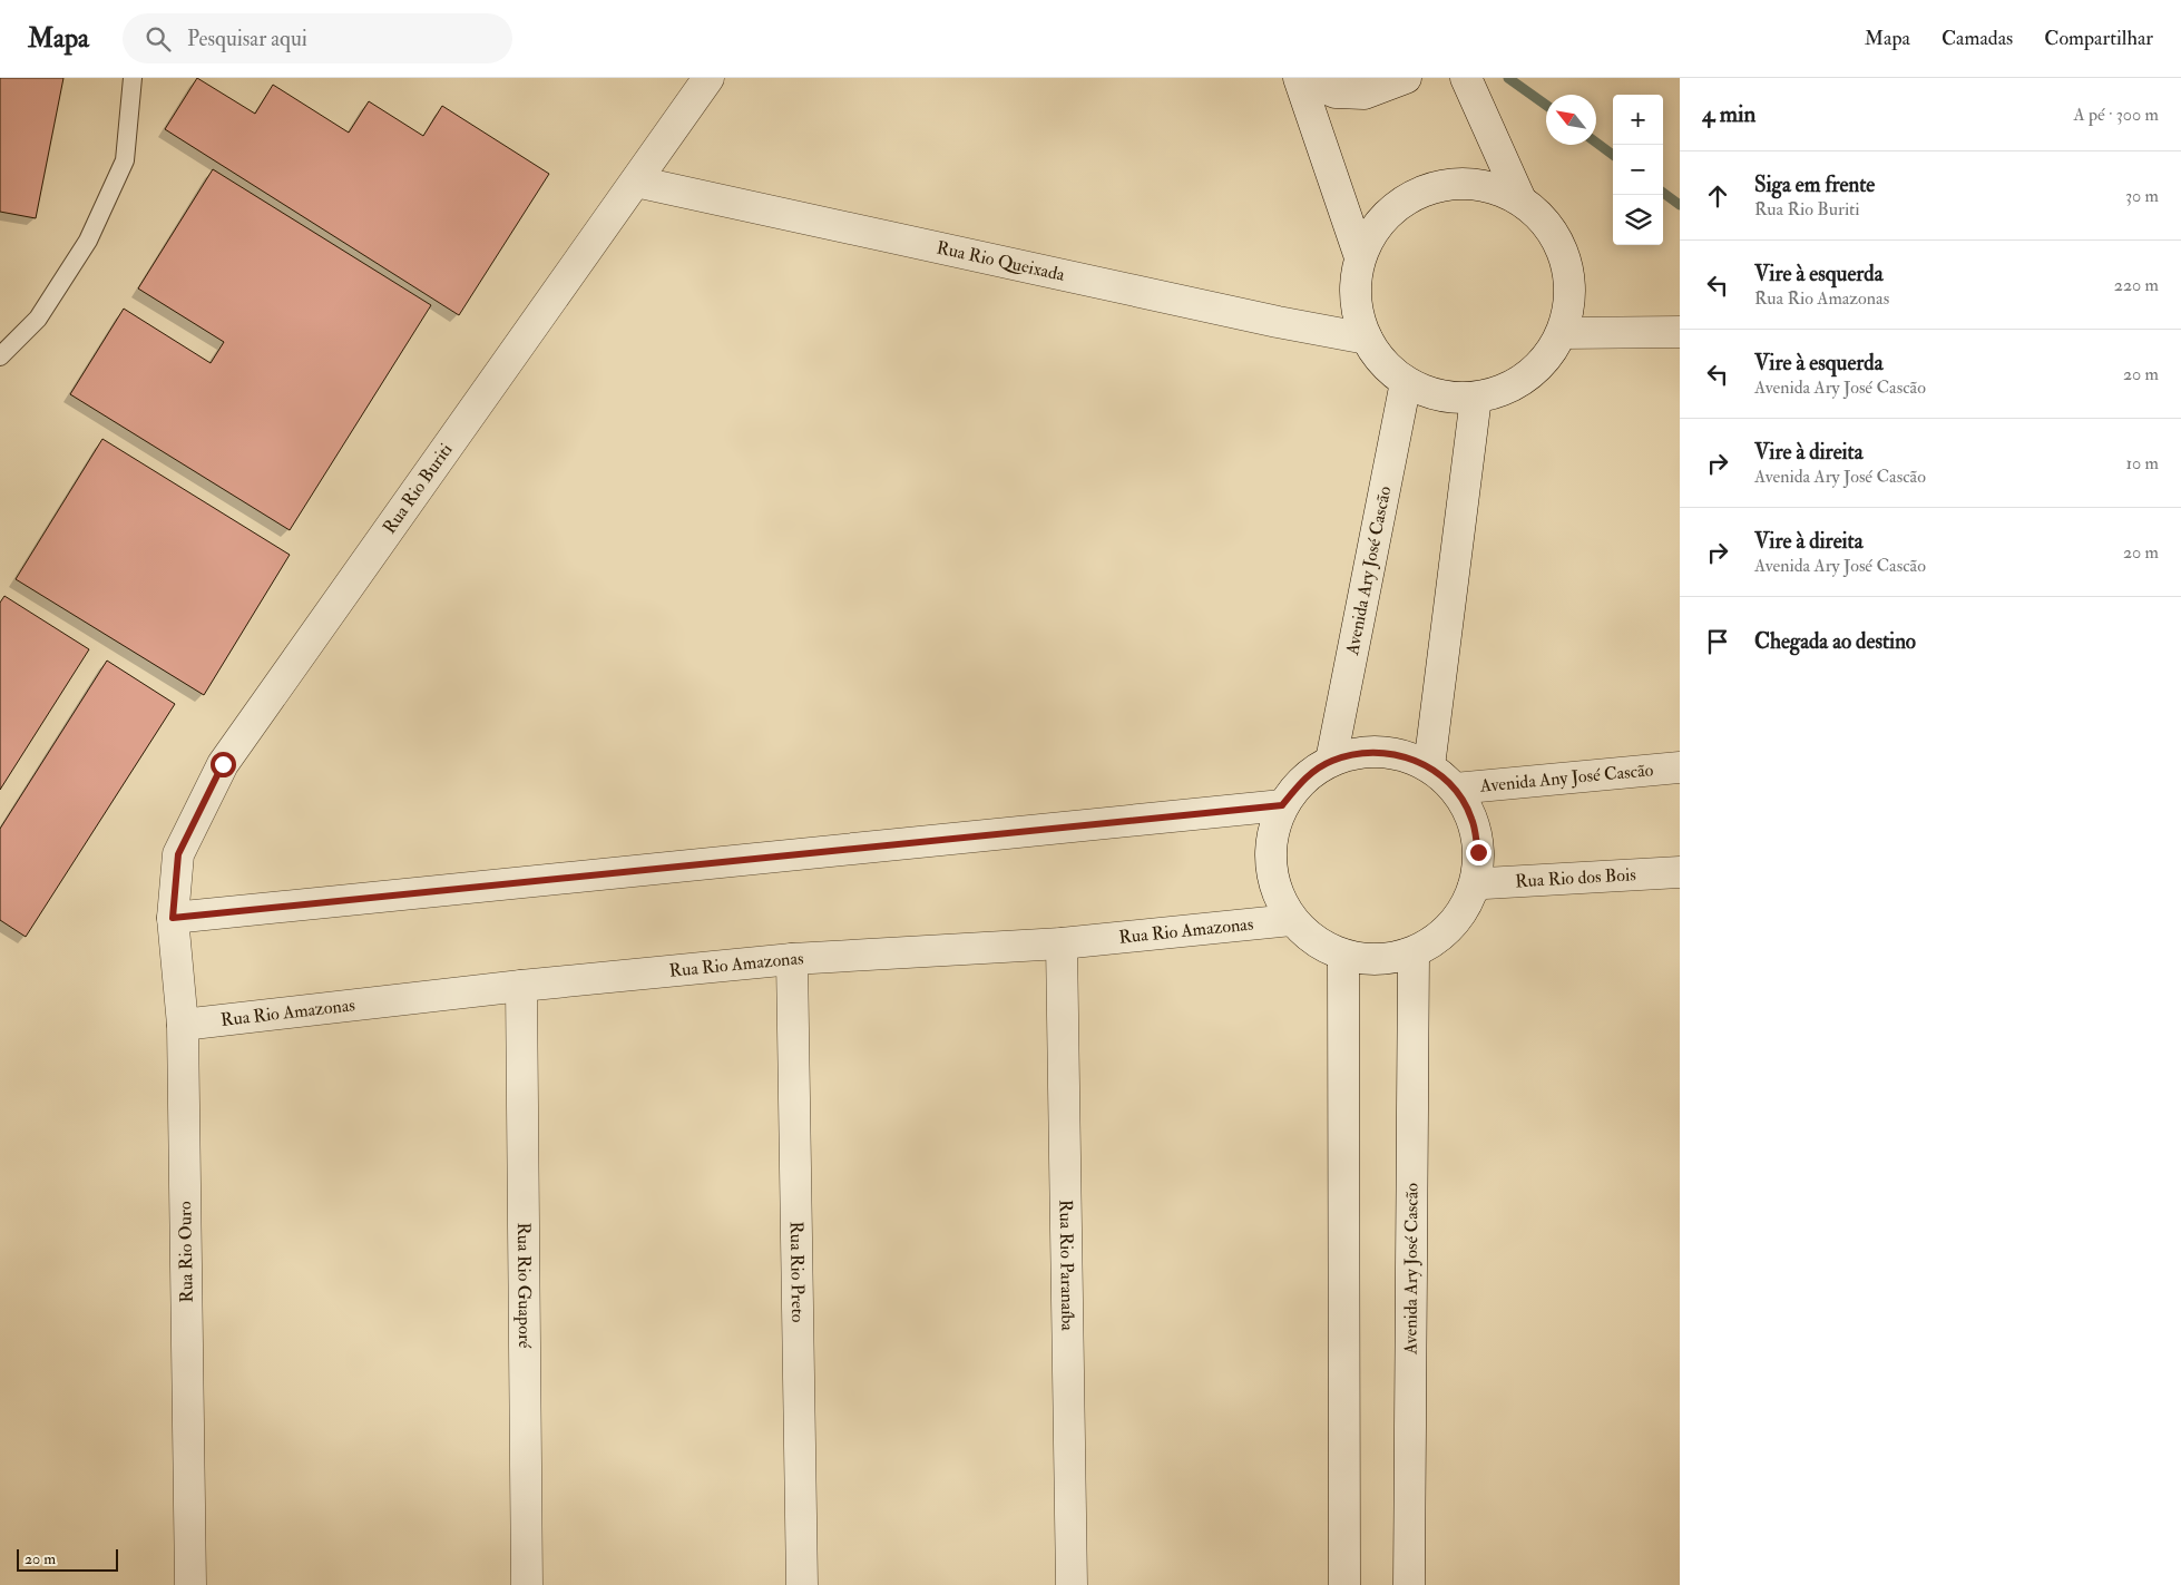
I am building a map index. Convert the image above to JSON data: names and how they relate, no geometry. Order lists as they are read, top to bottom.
{
  "streets": {
    "street": [
      "Rua Rio Queixada",
      "Rua Rio Buriti",
      "Avenida Ary José Cascão",
      "Avenida Any José Cascão",
      "Rua Rio dos Bois",
      "Rua Rio Amazonas",
      "Rua Rio Ouro",
      "Rua Rio Paranaíba",
      "Rua Rio Preto",
      "Rua Rio Guaporé"
    ]
  },
  "crossings": [
    ["Rua Rio Queixada", "Rua Rio Buriti"],
    ["Rua Rio Buriti", "Rua Rio Ouro"],
    ["Rua Rio Amazonas", "Rua Rio Ouro"],
    ["Rua Rio Amazonas", "Rua Rio Paranaíba"],
    ["Rua Rio Amazonas", "Rua Rio Preto"],
    ["Rua Rio Amazonas", "Rua Rio Guaporé"]
  ],
  "scale_bar": "20 m",
  "north": "top left",
  "page": {
    "header": "Mapa",
    "search": "Pesquisar aqui",
    "nav": ["Mapa", "Camadas", "Compartilhar"],
    "heading": ["4 min", "A pé · 300 m"],
    "map_buttons": ["+", "−"],
    "list": [
      ["Siga em frente", "Rua Rio Buriti", "30 m"],
      ["Vire à esquerda", "Rua Rio Amazonas", "220 m"],
      ["Vire à esquerda", "Avenida Ary José Cascão", "20 m"],
      ["Vire à direita", "Avenida Ary José Cascão", "10 m"],
      ["Vire à direita", "Avenida Ary José Cascão", "20 m"],
      "Chegada ao destino"
    ],
    "scale": "20 m"
  }
}
